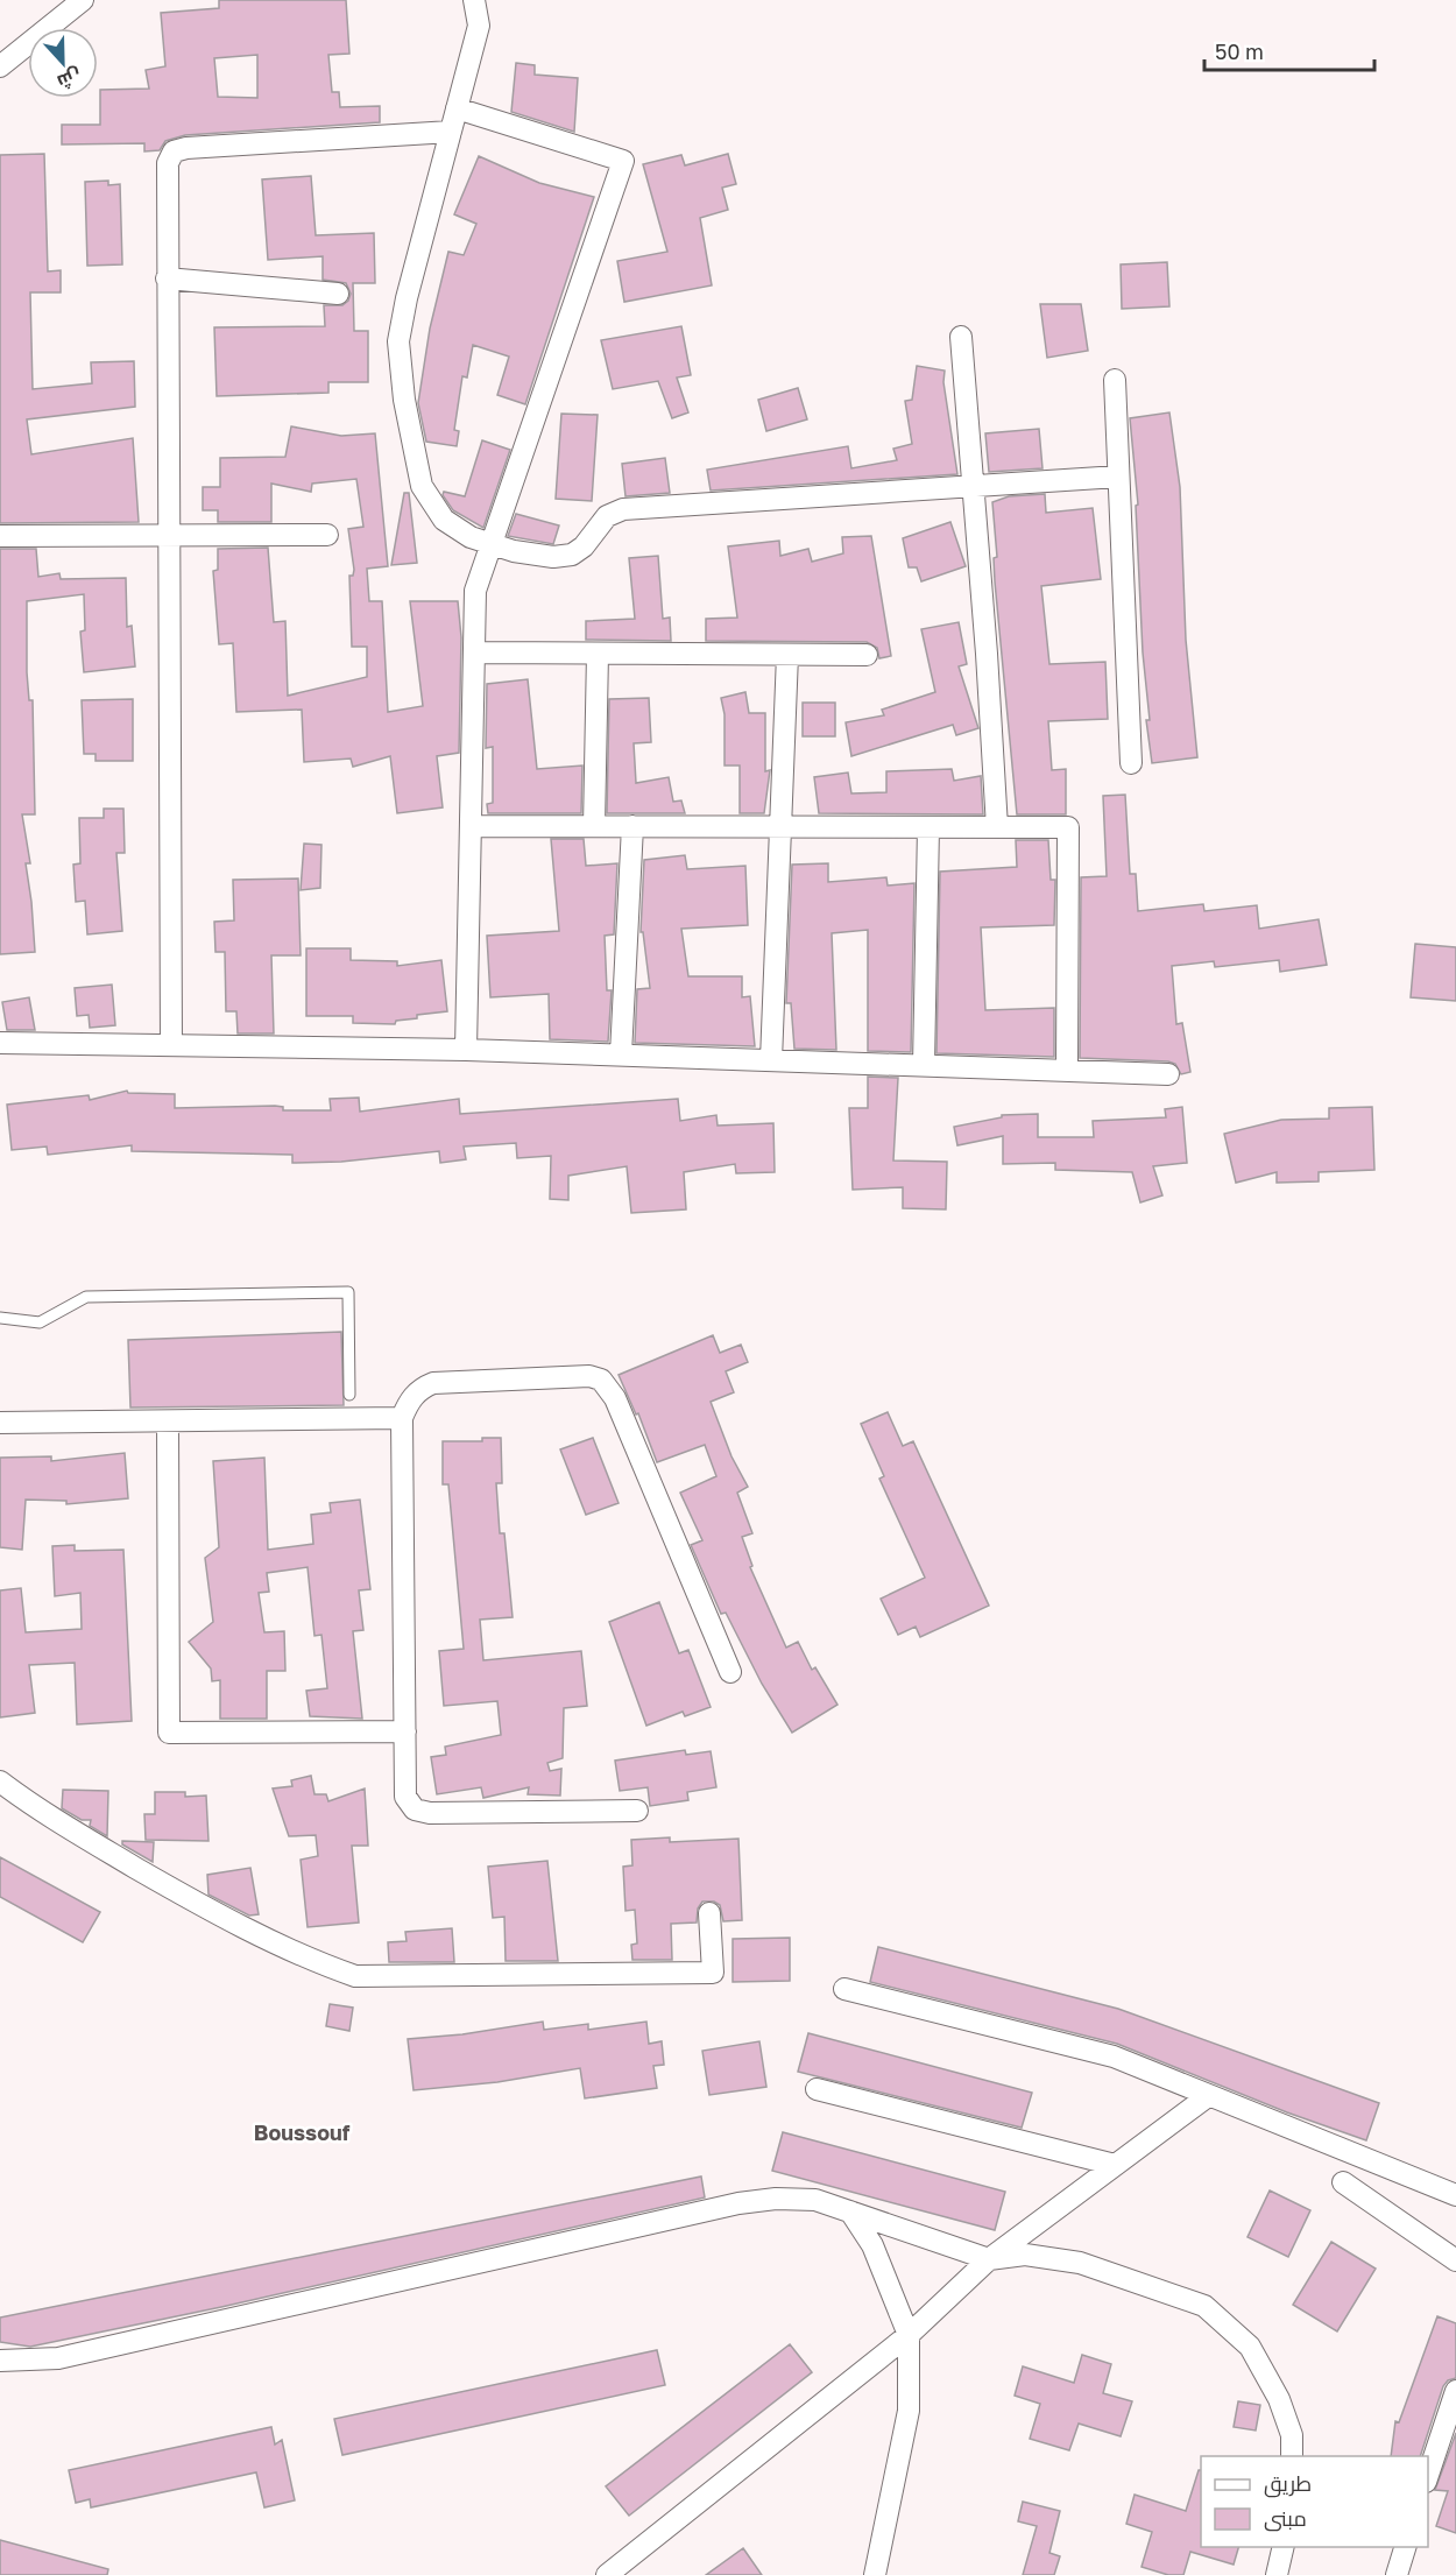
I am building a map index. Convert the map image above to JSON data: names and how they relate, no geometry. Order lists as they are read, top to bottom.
{
  "districts": ["Boussouf"],
  "legend": ["طريق", "مبنى"],
  "scale_bar": "50 m",
  "north": "bottom"
}
